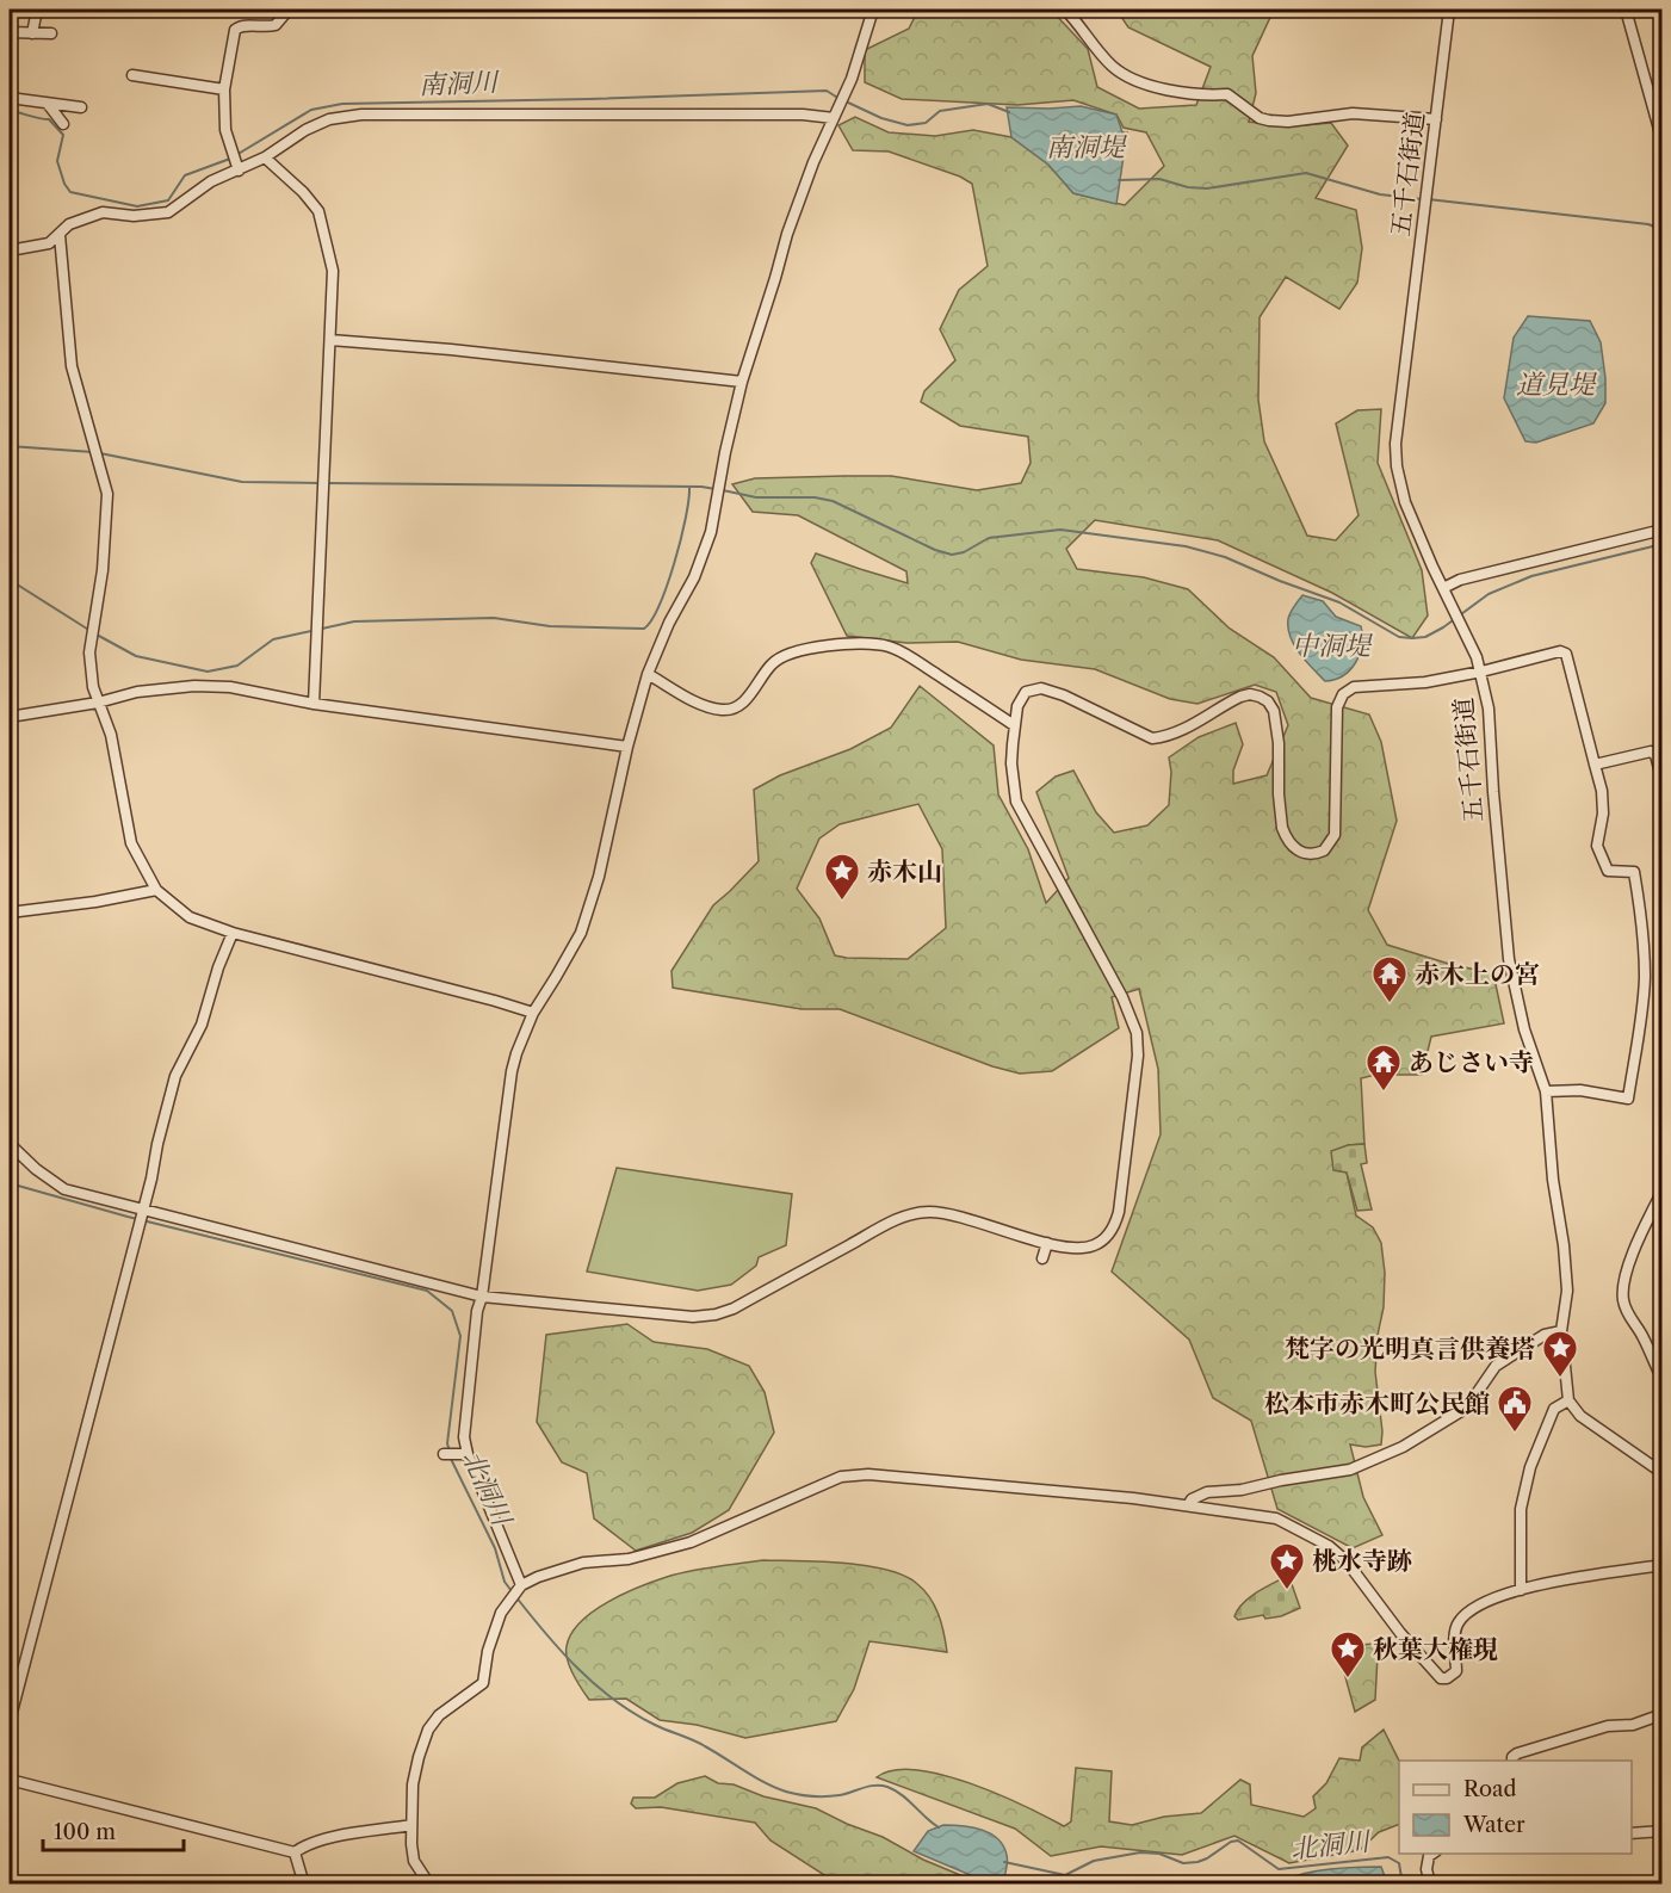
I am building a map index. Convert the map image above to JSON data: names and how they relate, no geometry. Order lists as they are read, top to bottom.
{
  "streets": {
    "street": ["五千石街道"]
  },
  "water": [
    "南洞川",
    "南洞堤",
    "道見堤",
    "中洞堤",
    "北洞川"
  ],
  "places": {
    "place": [
      "赤木山",
      "梵字の光明真言供養塔",
      "桃水寺跡",
      "秋葉大権現"
    ],
    "temple": ["赤木上の宮", "あじさい寺"],
    "public building": ["松本市赤木町公民館"]
  },
  "legend": ["Road", "Water"],
  "scale_bar": "100 m"
}
